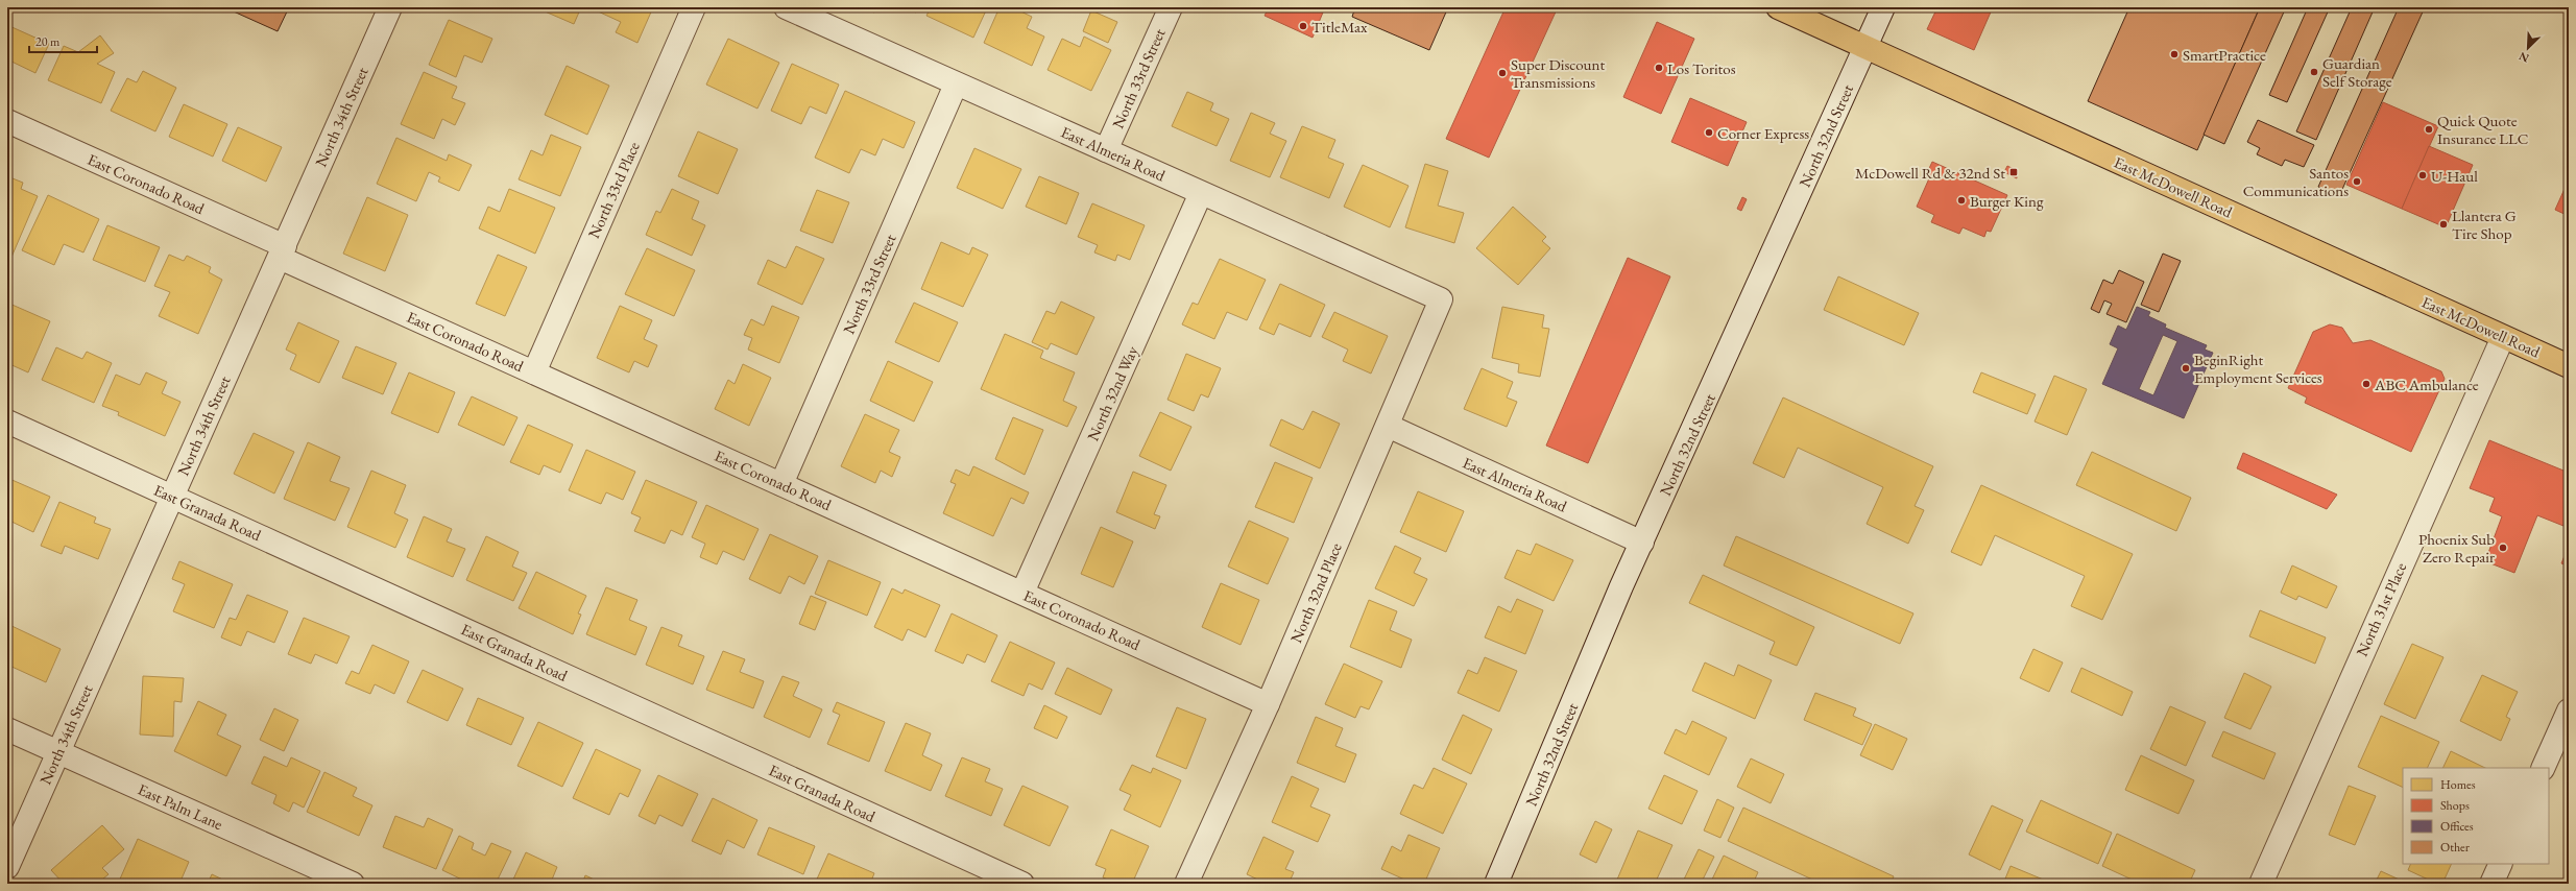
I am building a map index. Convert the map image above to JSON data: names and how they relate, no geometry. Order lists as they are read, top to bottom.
{
  "streets": {
    "main road": ["East McDowell Road"],
    "street": [
      "North 33rd Street",
      "North 34th Street",
      "North 32nd Street",
      "East Almeria Road",
      "East Coronado Road",
      "North 33rd Place",
      "North 32nd Way",
      "East Granada Road",
      "North 32nd Place",
      "North 31st Place",
      "East Palm Lane"
    ]
  },
  "crossings": [
    ["North 33rd Street", "East Almeria Road"],
    ["North 33rd Street", "East Coronado Road"],
    ["North 34th Street", "East Coronado Road"],
    ["North 34th Street", "East Granada Road"],
    ["North 34th Street", "East Palm Lane"],
    ["North 32nd Street", "East Almeria Road"],
    ["North 32nd Street", "East McDowell Road"],
    ["East Almeria Road", "North 32nd Way"],
    ["East Almeria Road", "North 32nd Place"],
    ["East Coronado Road", "North 33rd Place"],
    ["East Coronado Road", "North 32nd Way"],
    ["East Coronado Road", "North 32nd Place"],
    ["East McDowell Road", "North 31st Place"]
  ],
  "places": {
    "other": [
      "TitleMax",
      "SmartPractice",
      "Los Toritos",
      "Guardian Self Storage",
      "Super Discount Transmissions",
      "Quick Quote Insurance LLC",
      "Corner Express",
      "U-Haul",
      "Santos Communications",
      "Burger King",
      "Llantera G Tire Shop",
      "BeginRight Employment Services",
      "ABC Ambulance",
      "Phoenix Sub Zero Repair"
    ],
    "transit": ["McDowell Rd & 32nd St"]
  },
  "legend": [
    "Homes",
    "Shops",
    "Offices",
    "Other"
  ],
  "scale_bar": "20 m",
  "north": "bottom left"
}
